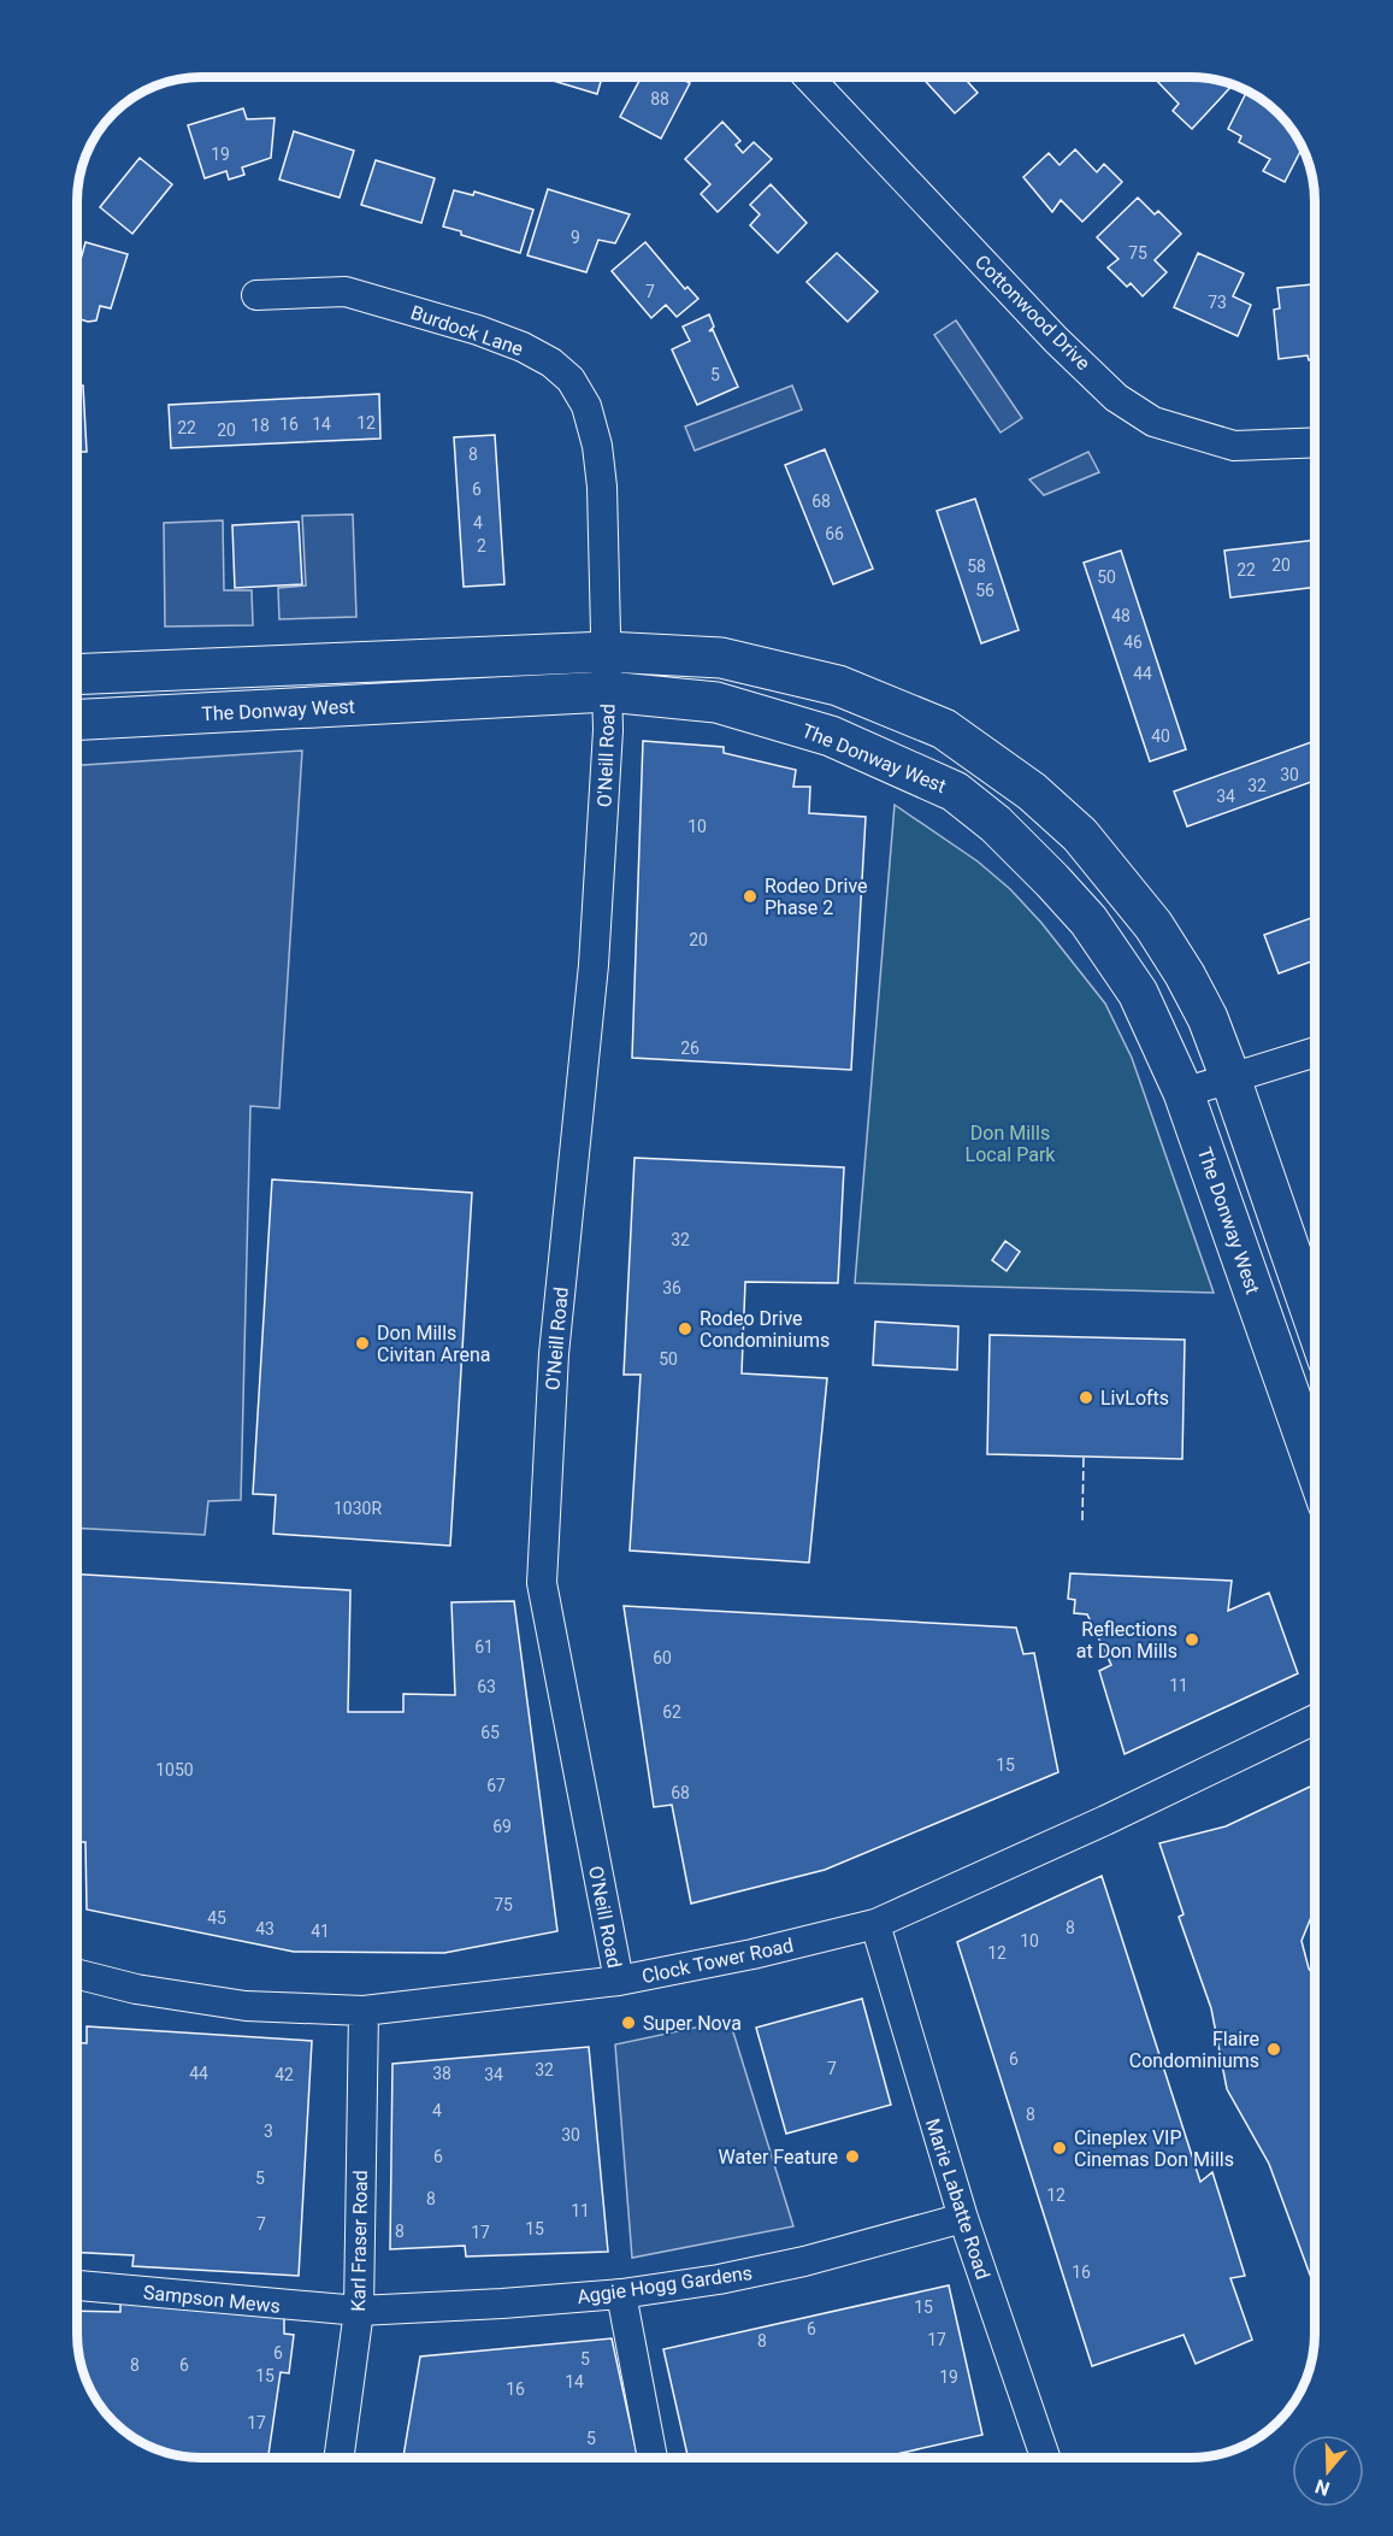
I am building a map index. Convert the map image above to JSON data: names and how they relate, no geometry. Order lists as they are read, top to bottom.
{
  "streets": {
    "street": [
      "Cottonwood Drive",
      "Burdock Lane",
      "The Donway West",
      "O'Neill Road",
      "Clock Tower Road",
      "Marie Labatte Road",
      "Karl Fraser Road",
      "Aggie Hogg Gardens",
      "Sampson Mews"
    ]
  },
  "crossings": [
    ["Burdock Lane", "The Donway West"],
    ["Burdock Lane", "O'Neill Road"],
    ["The Donway West", "O'Neill Road"],
    ["O'Neill Road", "Clock Tower Road"],
    ["Clock Tower Road", "Marie Labatte Road"],
    ["Clock Tower Road", "Karl Fraser Road"],
    ["Marie Labatte Road", "Aggie Hogg Gardens"],
    ["Karl Fraser Road", "Aggie Hogg Gardens"],
    ["Karl Fraser Road", "Sampson Mews"],
    ["Aggie Hogg Gardens", "Sampson Mews"]
  ],
  "parks": ["Don Mills Local Park"],
  "places": [
    "Rodeo Drive Phase 2",
    "Rodeo Drive Condominiums",
    "Don Mills Civitan Arena",
    "LivLofts",
    "Reflections at Don Mills",
    "Super Nova",
    "Flaire Condominiums",
    "Cineplex VIP Cinemas Don Mills",
    "Water Feature"
  ],
  "house_numbers": [
    "88",
    "19",
    "9",
    "75",
    "7",
    "73",
    "5",
    "12",
    "16",
    "14",
    "18",
    "22",
    "20",
    "8",
    "6",
    "68",
    "4",
    "66",
    "2",
    "20",
    "58",
    "22",
    "50",
    "56",
    "48",
    "46",
    "44",
    "40",
    "30",
    "32",
    "34",
    "10",
    "20",
    "26",
    "32",
    "36",
    "50",
    "1030R",
    "61",
    "60",
    "11",
    "63",
    "62",
    "65",
    "15",
    "1050",
    "67",
    "68",
    "69",
    "75",
    "45",
    "8",
    "43",
    "41",
    "10",
    "12",
    "6",
    "7",
    "32",
    "44",
    "38",
    "42",
    "34",
    "4",
    "8",
    "3",
    "30",
    "6",
    "5",
    "12",
    "8",
    "11",
    "7",
    "15",
    "8",
    "17",
    "16",
    "15",
    "6",
    "17",
    "8",
    "6",
    "5",
    "8",
    "6",
    "15",
    "19",
    "14",
    "16",
    "17",
    "5"
  ],
  "north": "bottom"
}
